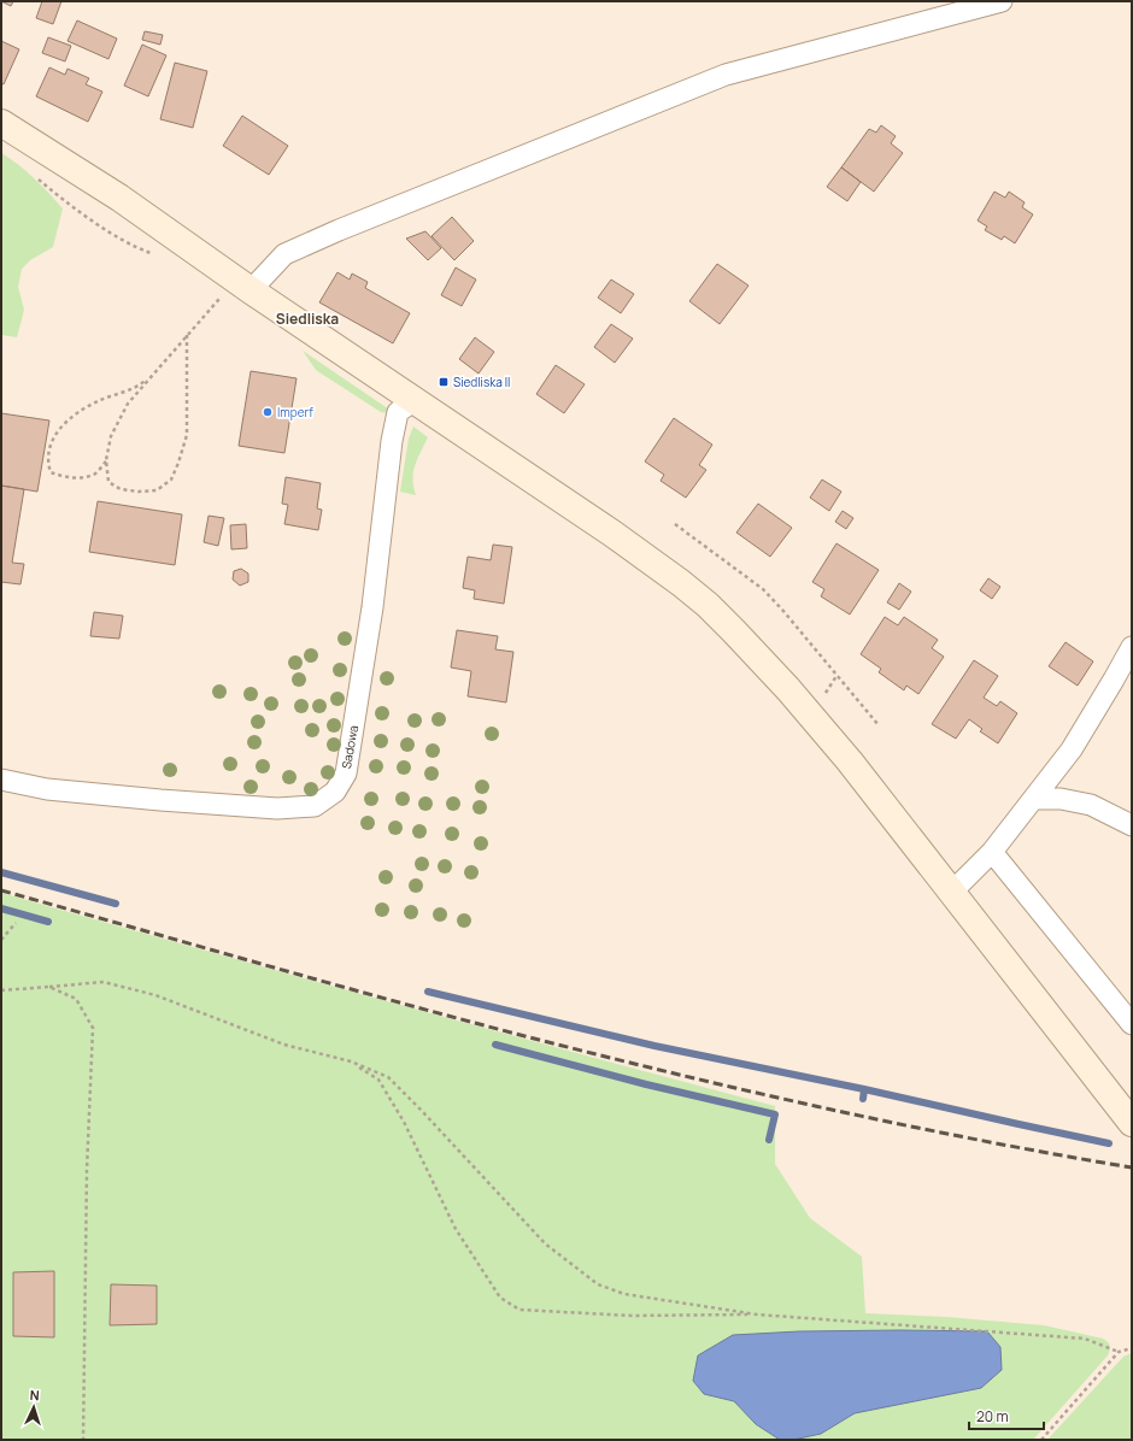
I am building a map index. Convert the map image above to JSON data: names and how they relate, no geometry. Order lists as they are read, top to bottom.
{
  "streets": {
    "street": ["Sadowa"]
  },
  "districts": ["Siedliska"],
  "places": {
    "transit": ["Siedliska II"],
    "other": ["Imperf"]
  },
  "scale_bar": "20 m",
  "north": "top"
}
